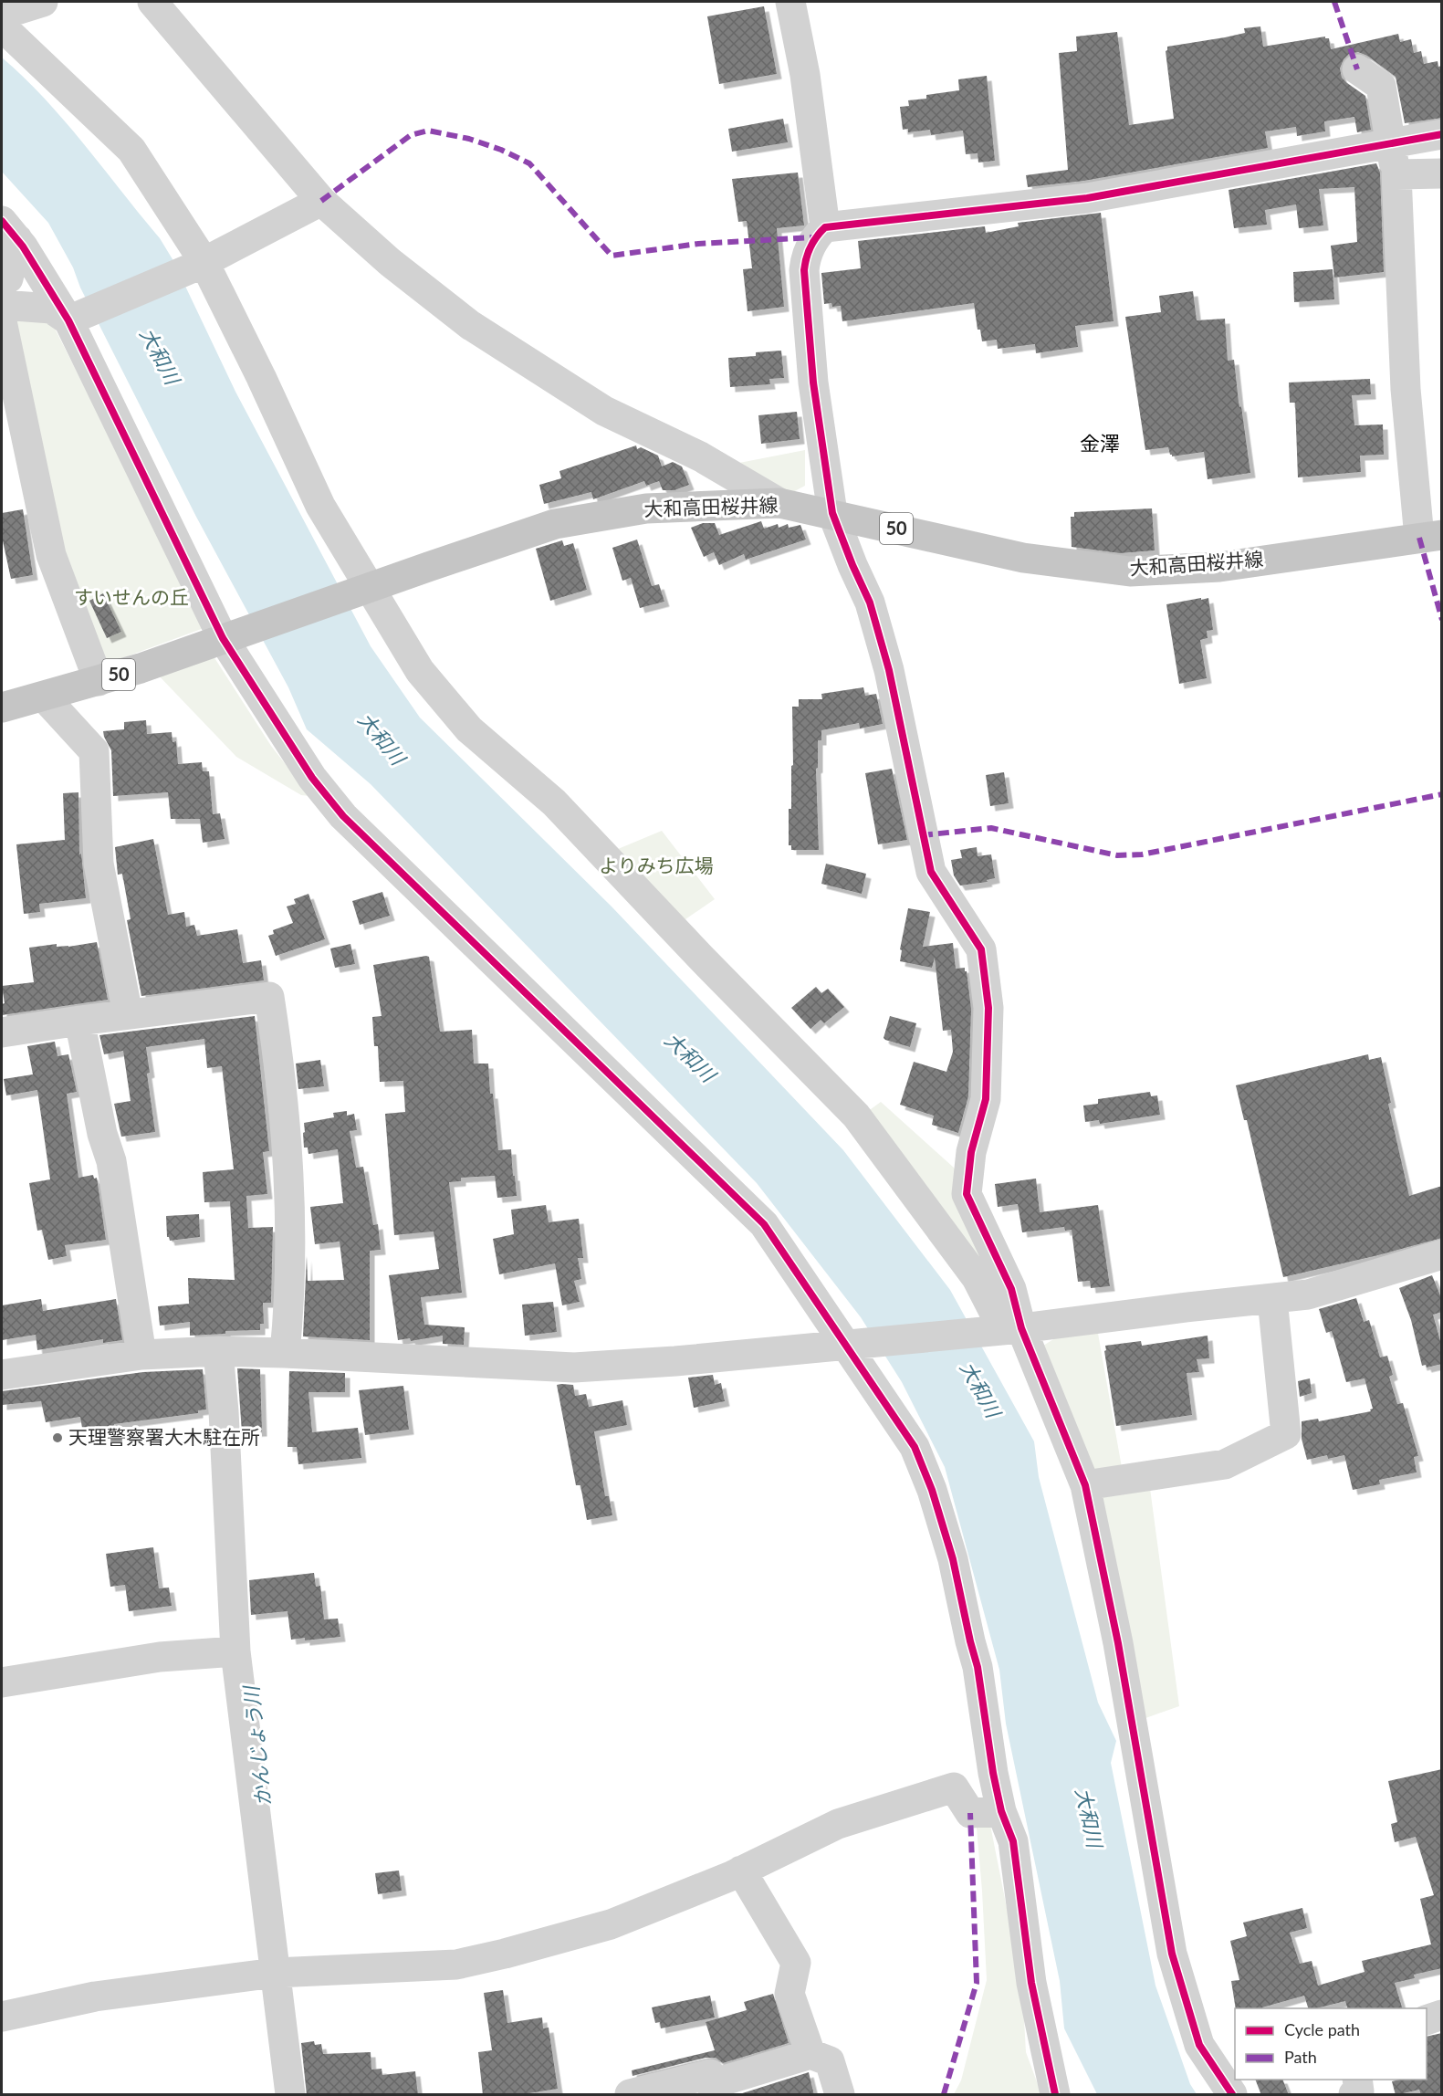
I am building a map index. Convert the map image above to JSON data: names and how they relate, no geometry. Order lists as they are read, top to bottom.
{
  "streets": {
    "main road": ["大和高田桜井線", "50"]
  },
  "districts": ["金澤"],
  "water": ["大和川", "かんじょう川"],
  "parks": ["すいせんの丘", "よりみち広場"],
  "places": ["天理警察署大木駐在所"],
  "legend": ["Cycle path", "Path"]
}
